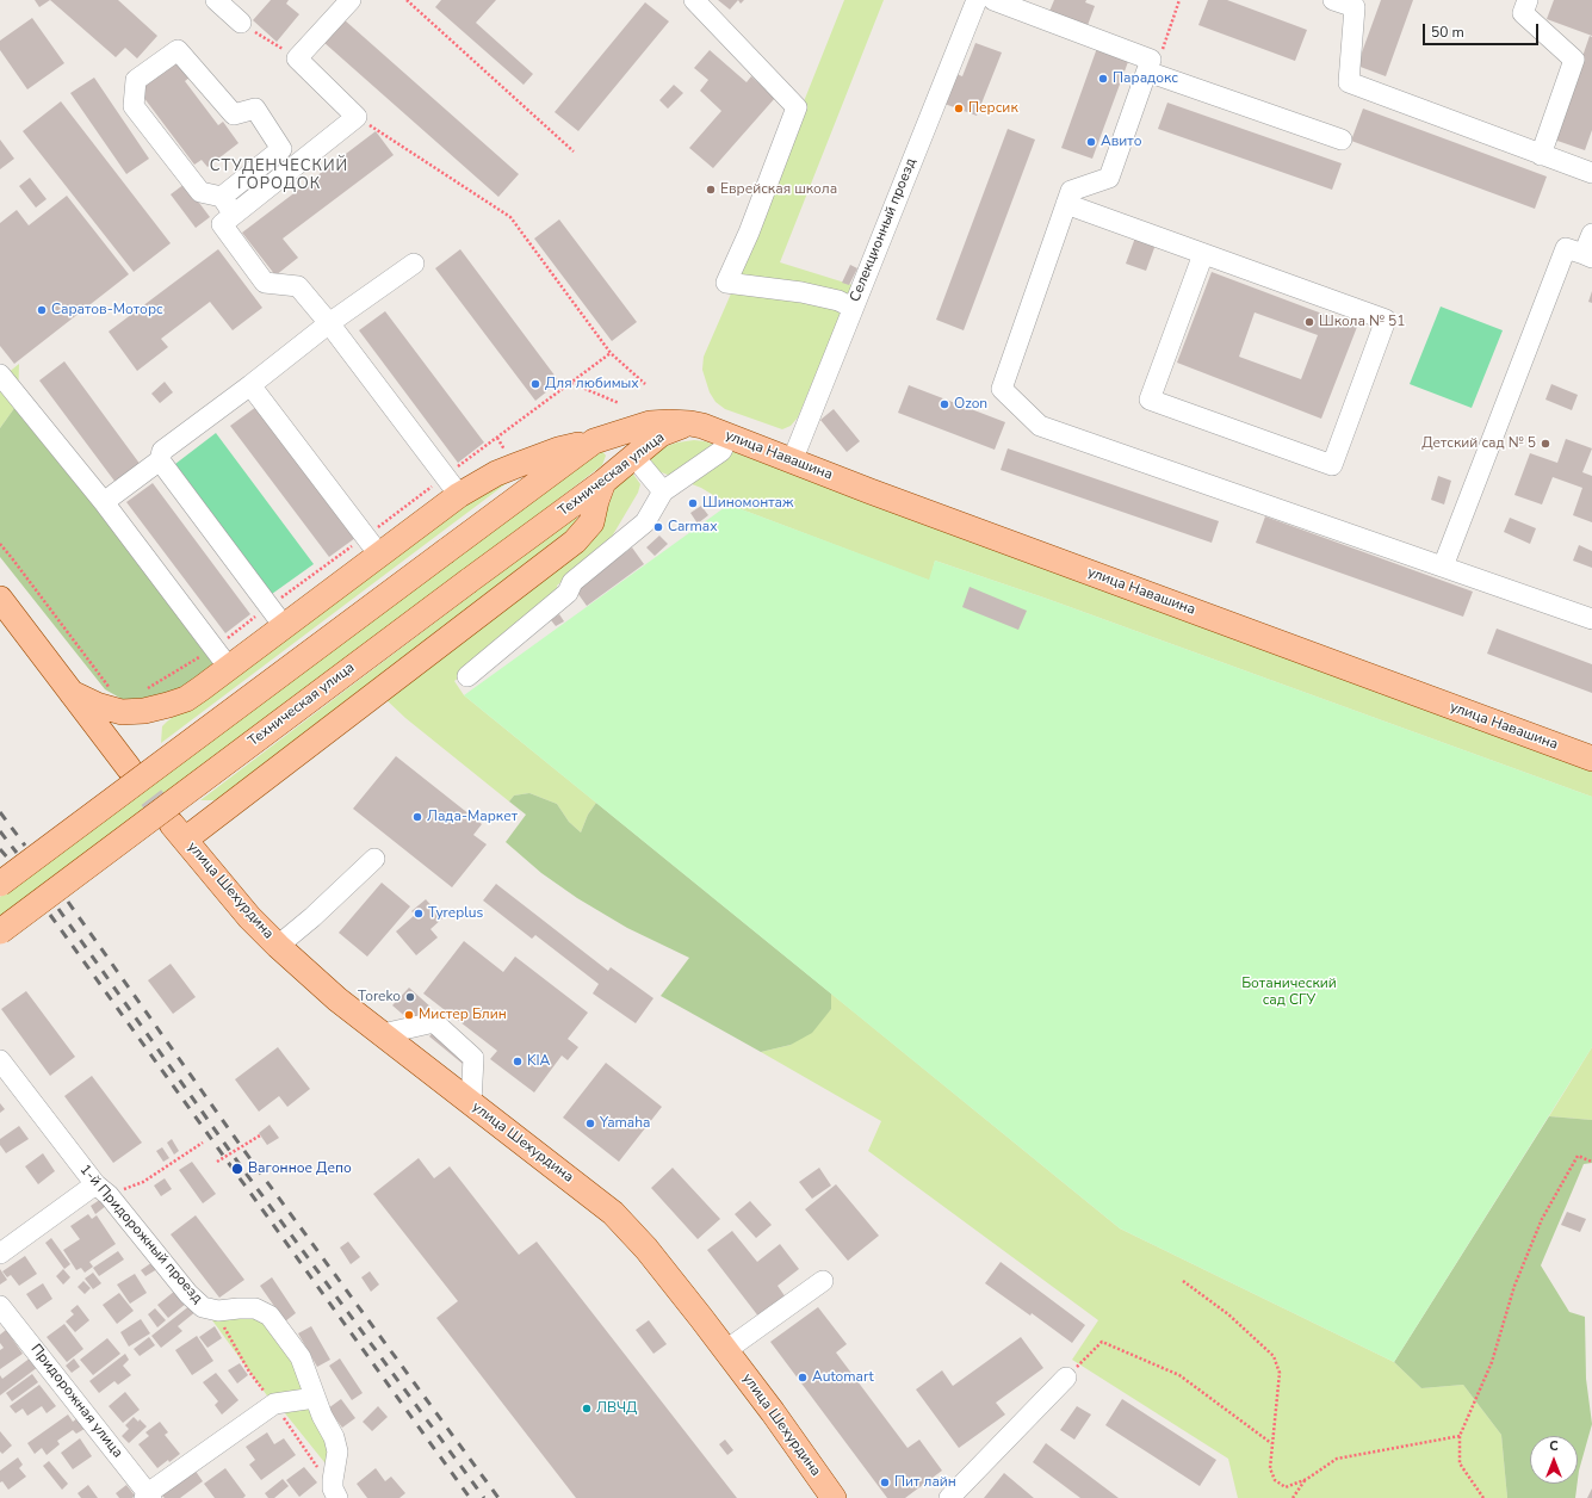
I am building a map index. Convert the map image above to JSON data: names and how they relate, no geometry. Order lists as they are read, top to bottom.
{
  "streets": {
    "main road": ["улица Навашина", "Техническая улица", "улица Шехурдина"],
    "street": ["Селекционный проезд", "1-й Придорожный проезд", "Придорожная улица"]
  },
  "crossings": [
    ["Селекционный проезд", "улица Навашина"],
    ["улица Навашина", "Техническая улица"],
    ["Техническая улица", "улица Шехурдина"]
  ],
  "districts": ["СТУДЕНЧЕСКИЙ ГОРОДОК"],
  "parks": ["Ботанический сад СГУ"],
  "places": [
    "Парадокс",
    "Персик",
    "Авито",
    "Еврейская школа",
    "Саратов-Моторс",
    "Школа № 51",
    "Для любимых",
    "Ozon",
    "Детский сад № 5",
    "Шиномонтаж",
    "Carmax",
    "Лада-Маркет",
    "Tyreplus",
    "Toreko",
    "Мистер Блин",
    "KIA",
    "Yamaha",
    "Вагонное Депо",
    "Automart",
    "ЛВЧД",
    "Пит лайн"
  ],
  "scale_bar": "50 m",
  "north": "top"
}
